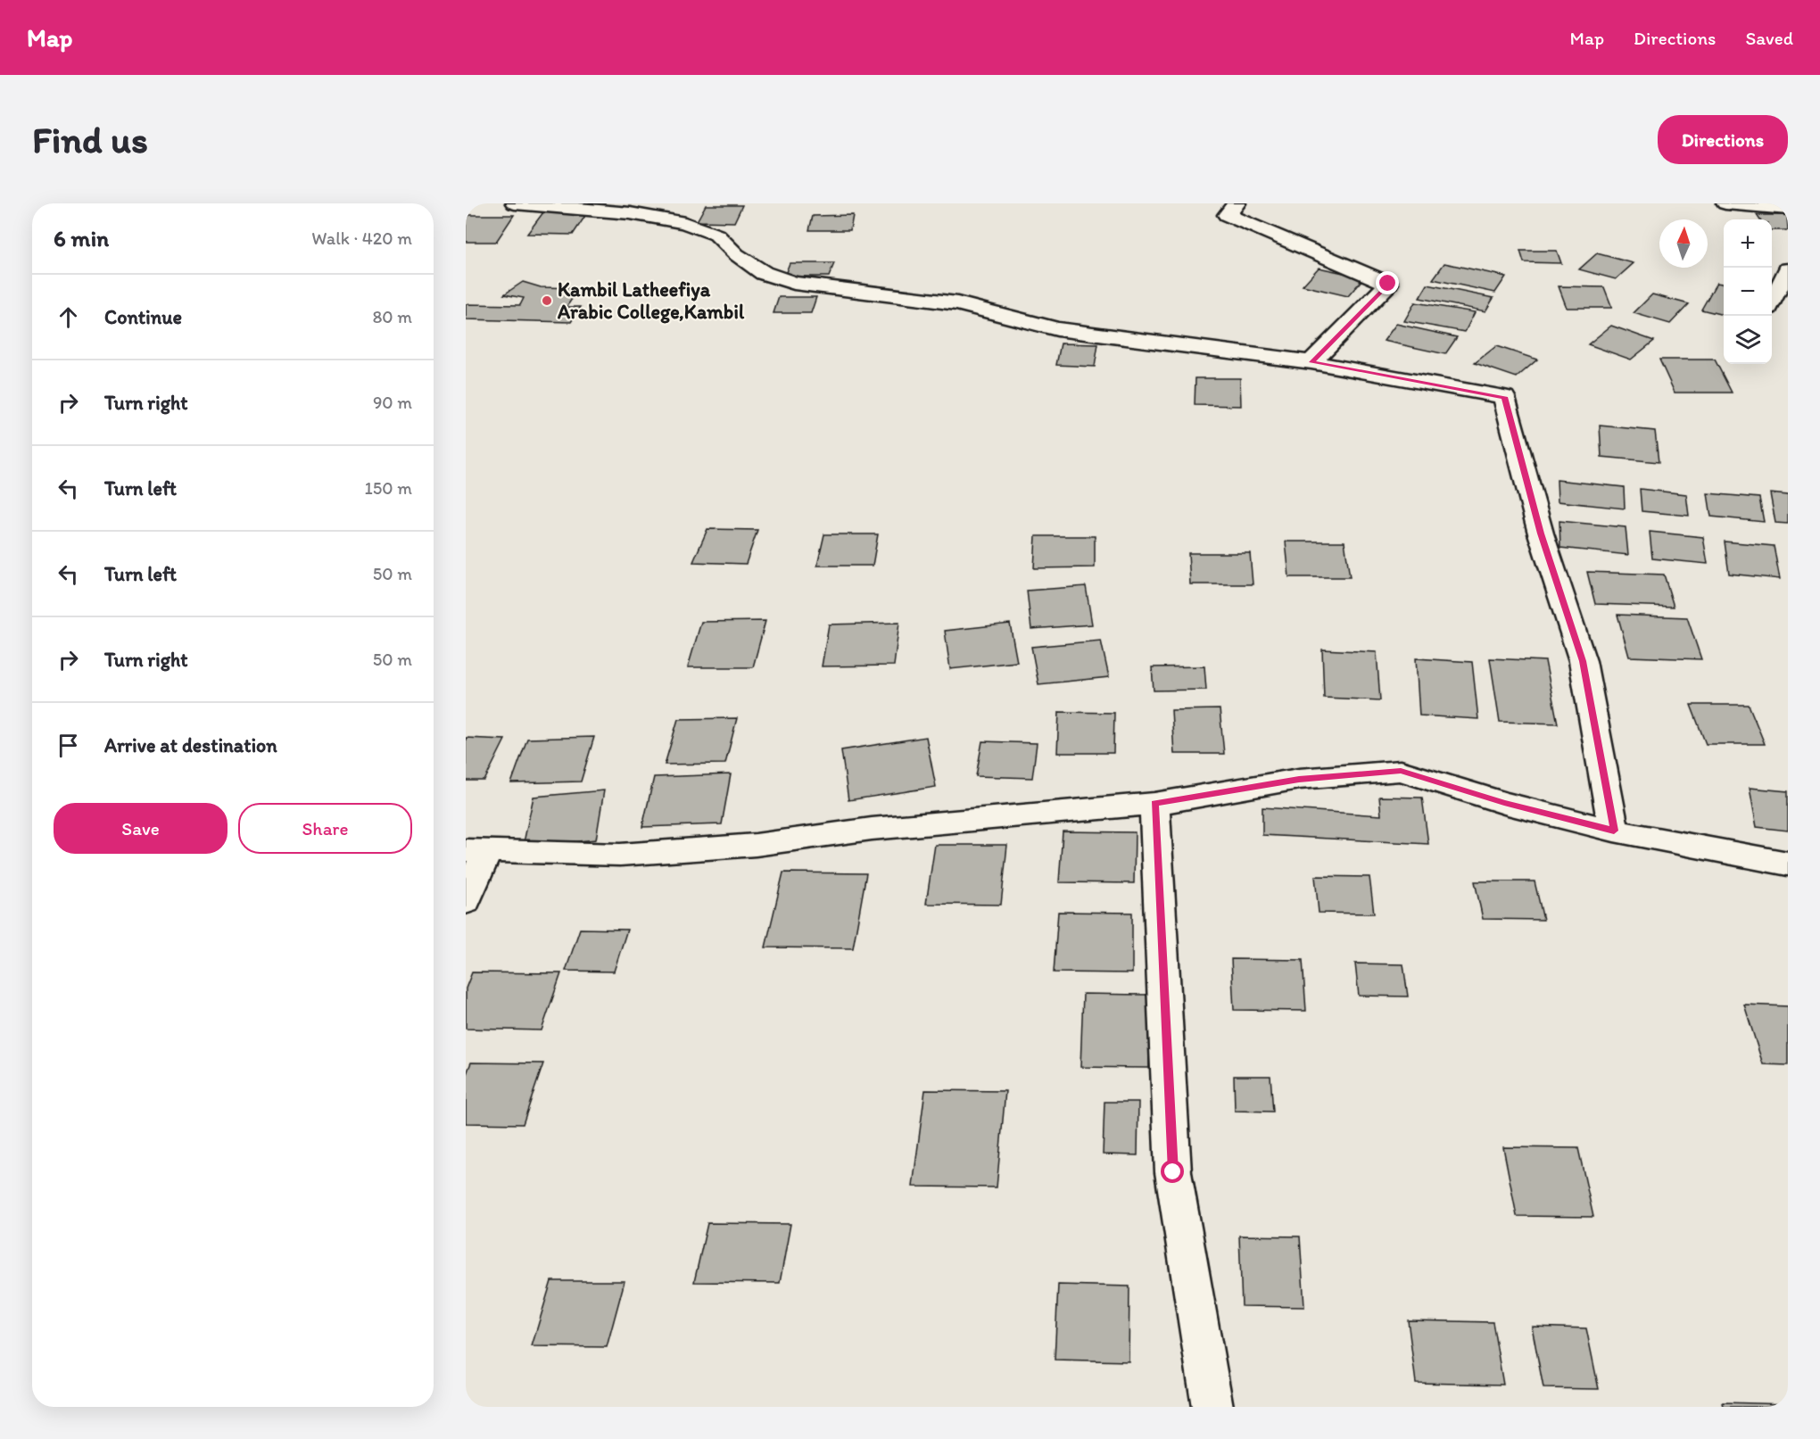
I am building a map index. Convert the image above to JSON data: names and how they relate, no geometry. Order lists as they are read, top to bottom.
{
  "places": ["Kambil Latheefiya Arabic College,Kambil"],
  "north": "top",
  "page": {
    "header": "Map",
    "nav": ["Map", "Directions", "Saved"],
    "buttons": [
      "Directions",
      ["Save", "Share"]
    ],
    "title": "Find us",
    "heading": ["6 min", "Walk · 420 m"],
    "map_buttons": ["+", "−"],
    "list": [
      ["Continue", "80 m"],
      ["Turn right", "90 m"],
      ["Turn left", "150 m"],
      ["Turn left", "50 m"],
      ["Turn right", "50 m"],
      "Arrive at destination"
    ]
  }
}
